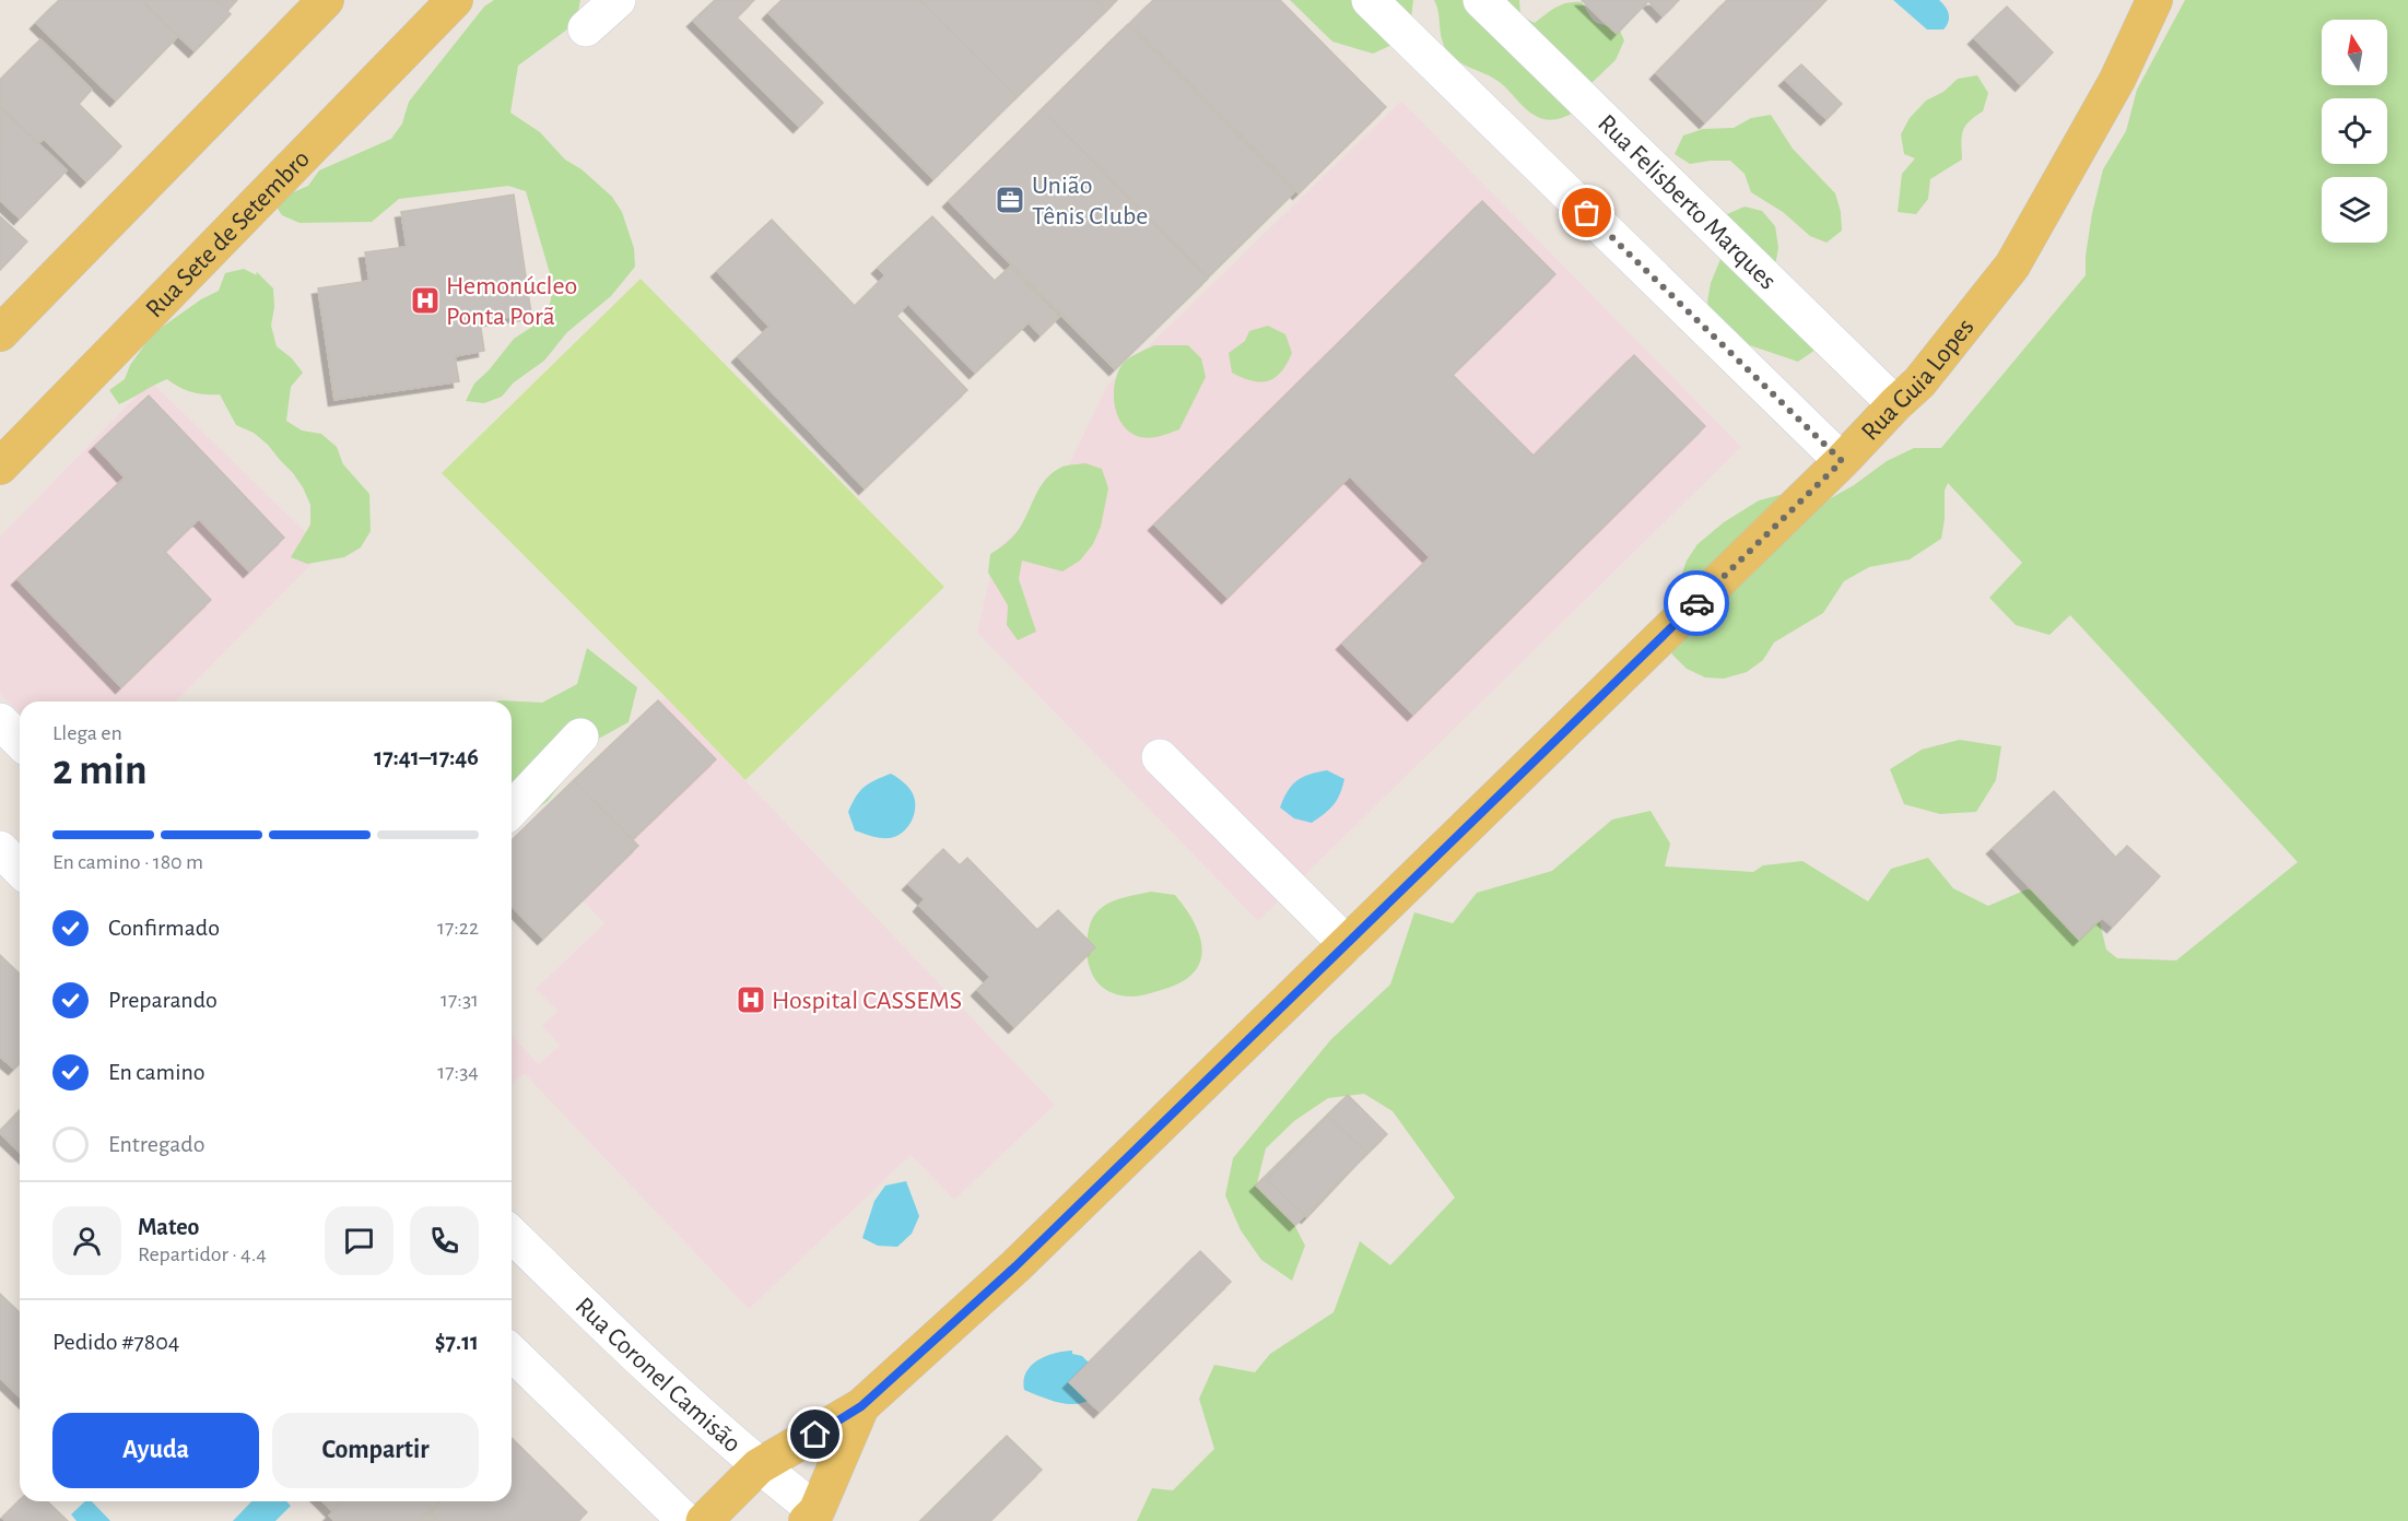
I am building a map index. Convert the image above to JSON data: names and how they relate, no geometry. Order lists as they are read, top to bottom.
{
  "streets": {
    "main road": ["Rua Sete de Setembro", "Rua Guia Lopes"],
    "street": ["Rua Felisberto Marques", "Rua Coronel Camisão"]
  },
  "crossings": [
    ["Rua Felisberto Marques", "Rua Guia Lopes"],
    ["Rua Guia Lopes", "Rua Coronel Camisão"]
  ],
  "places": {
    "office": ["União Tênis Clube"],
    "hospital": ["Hemonúcleo Ponta Porã", "Hospital CASSEMS"]
  },
  "north": "top",
  "page": {
    "heading": ["2 min", "Llega en", "17:41–17:46"],
    "panel": [
      "Mateo",
      "Repartidor · 4.4",
      "Pedido #7804",
      "$7.11"
    ],
    "bar": "En camino · 180 m",
    "list": [
      ["Confirmado", "17:22"],
      ["Preparando", "17:31"],
      ["En camino", "17:34"],
      "Entregado"
    ],
    "buttons": ["Ayuda", "Compartir"]
  }
}
